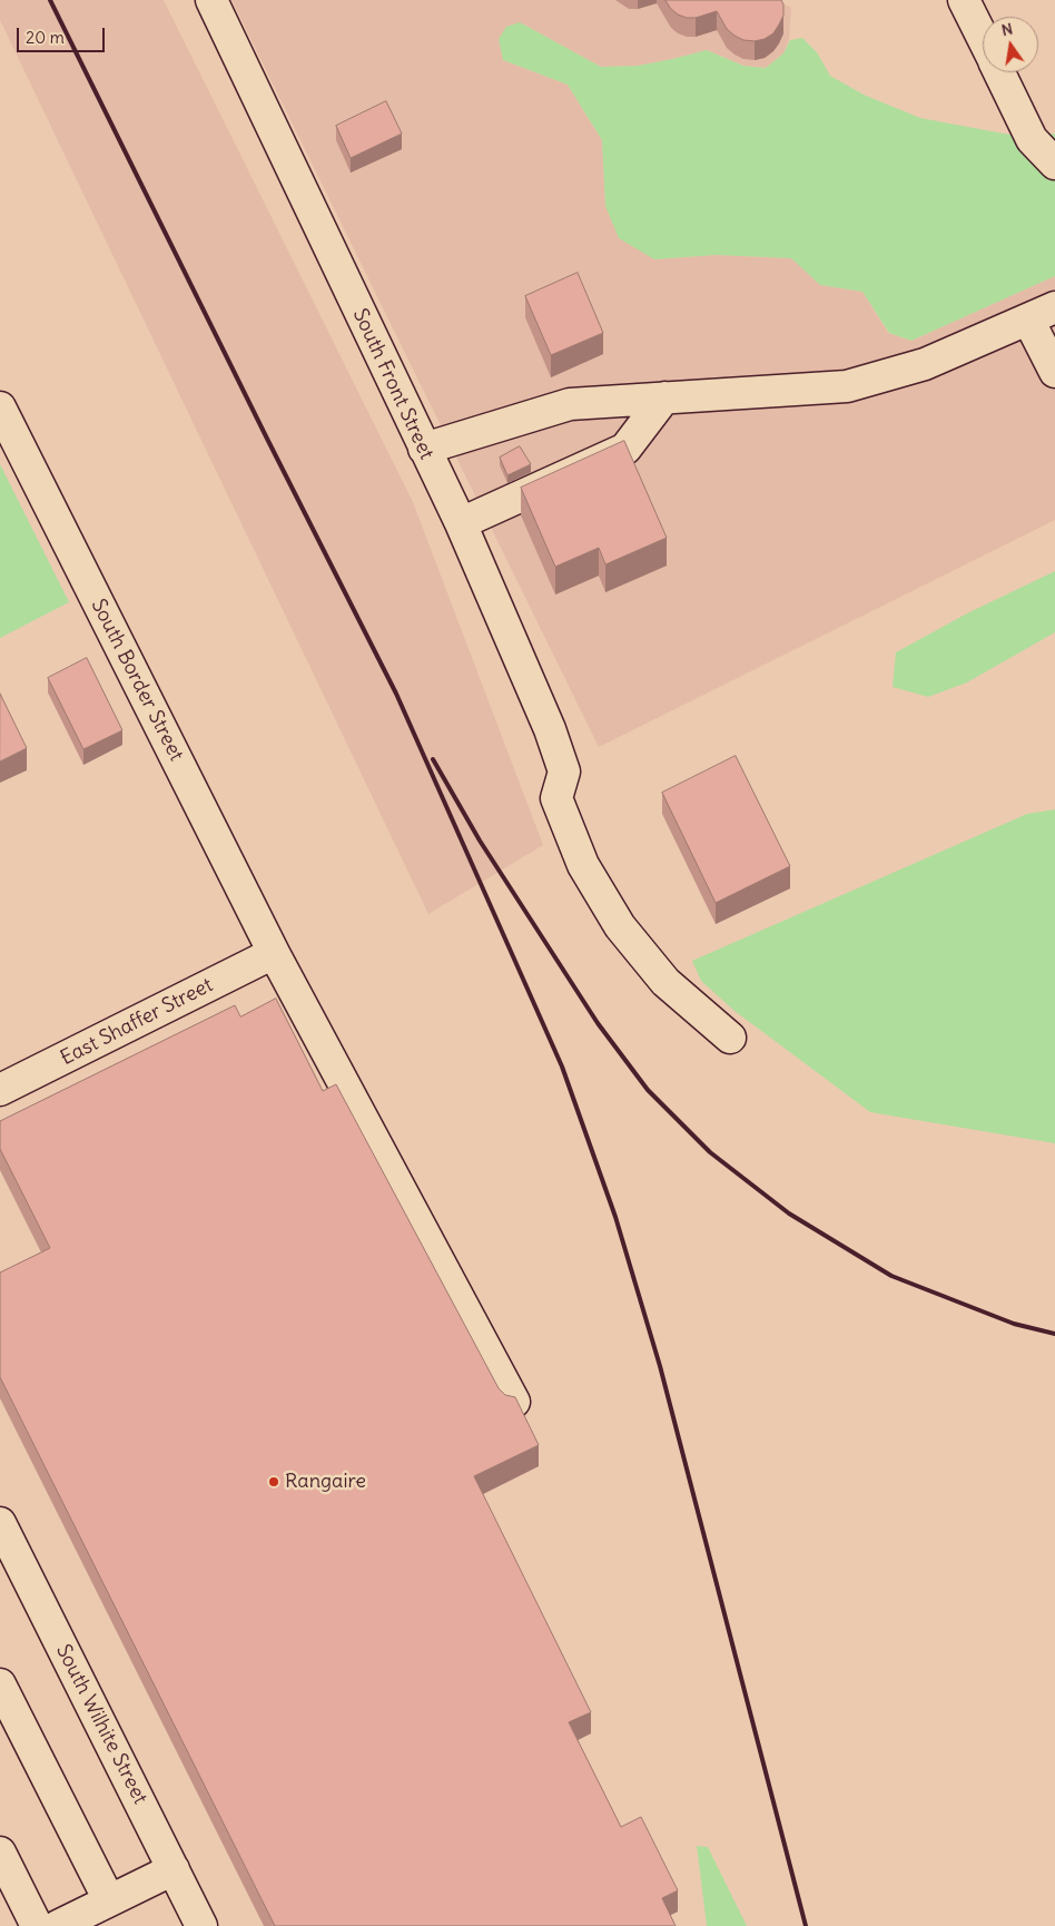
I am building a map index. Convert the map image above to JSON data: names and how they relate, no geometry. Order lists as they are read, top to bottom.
{
  "streets": {
    "street": [
      "South Front Street",
      "South Border Street",
      "East Shaffer Street",
      "South Wilhite Street"
    ]
  },
  "crossings": [
    ["South Border Street", "East Shaffer Street"]
  ],
  "places": ["Rangaire"],
  "scale_bar": "20 m",
  "north": "top"
}
